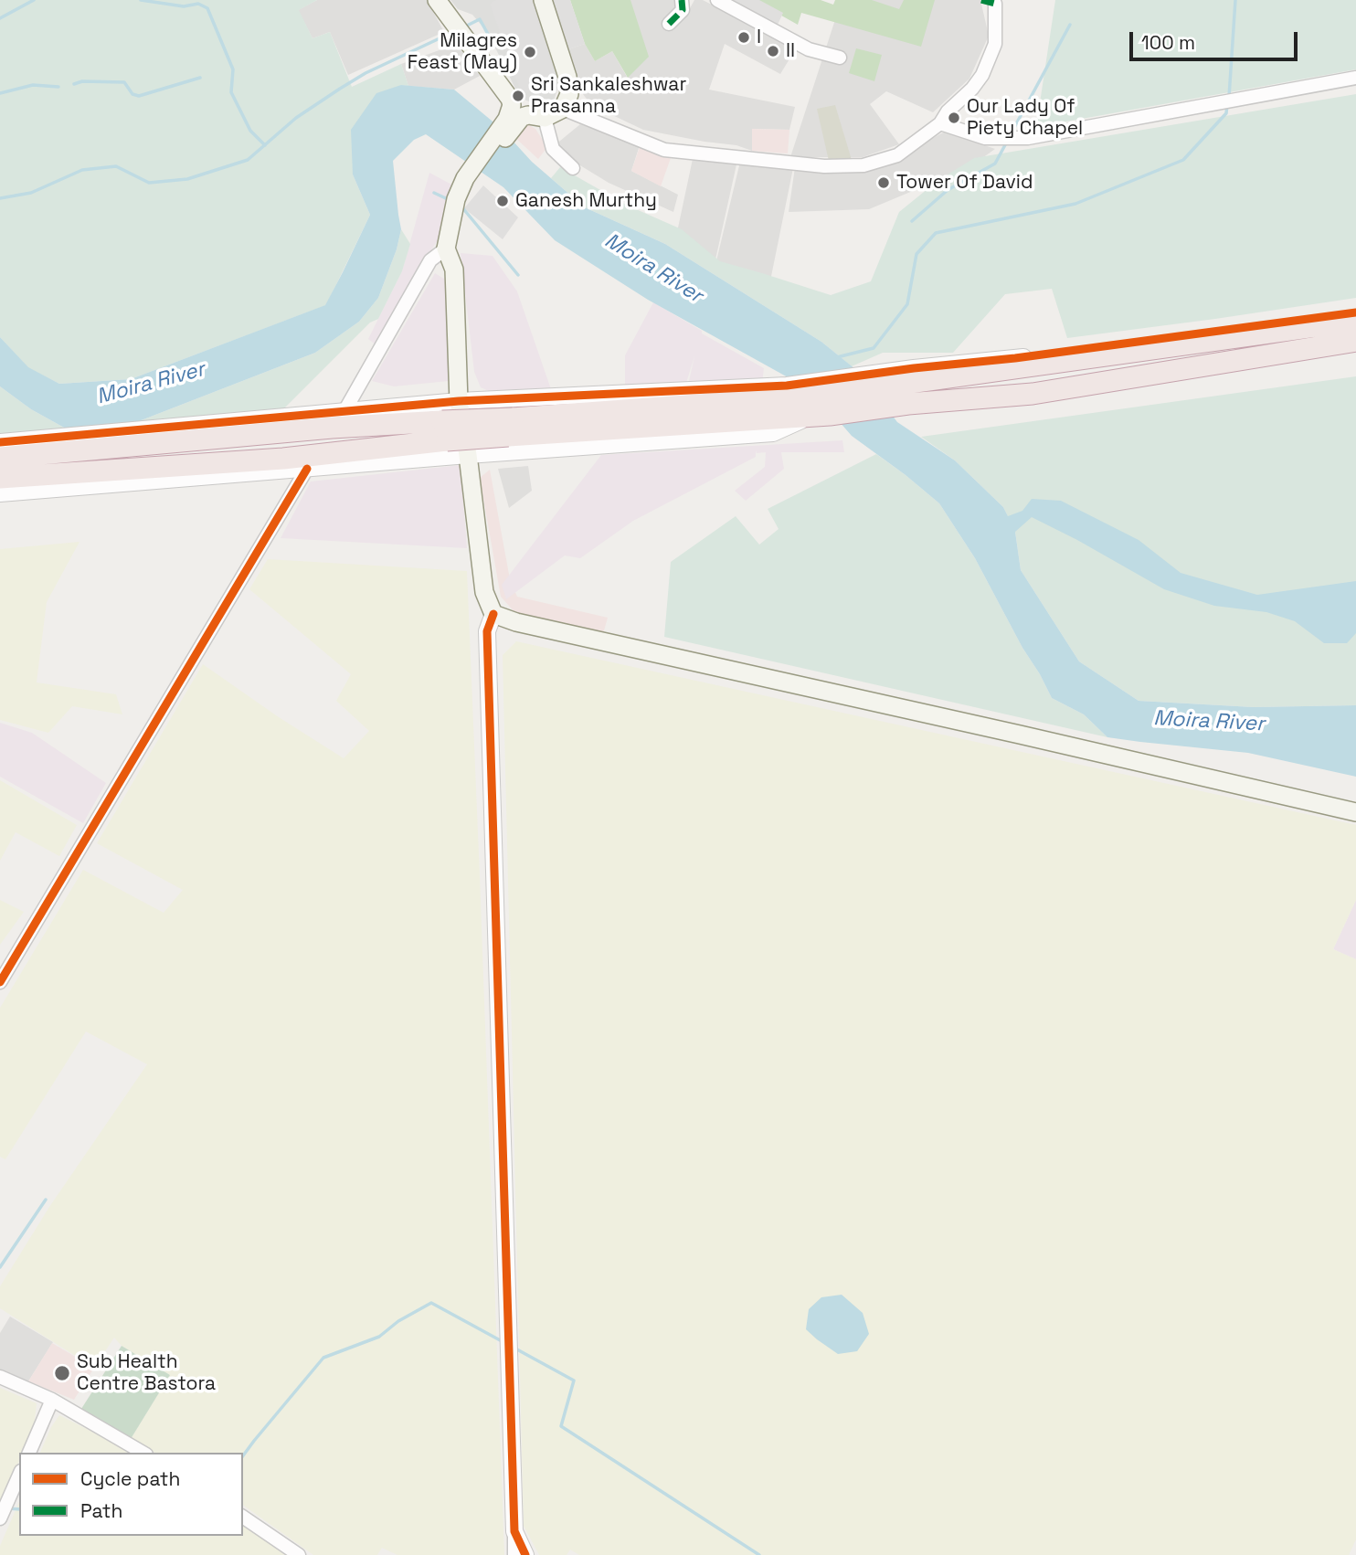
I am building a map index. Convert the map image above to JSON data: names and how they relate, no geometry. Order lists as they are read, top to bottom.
{
  "water": ["Moira River"],
  "places": [
    "I",
    "II",
    "Milagres Feast (May)",
    "Sri Sankaleshwar Prasanna",
    "Our Lady Of Piety Chapel",
    "Tower Of David",
    "Ganesh Murthy",
    "Sub Health Centre Bastora"
  ],
  "legend": ["Cycle path", "Path"],
  "scale_bar": "100 m"
}
